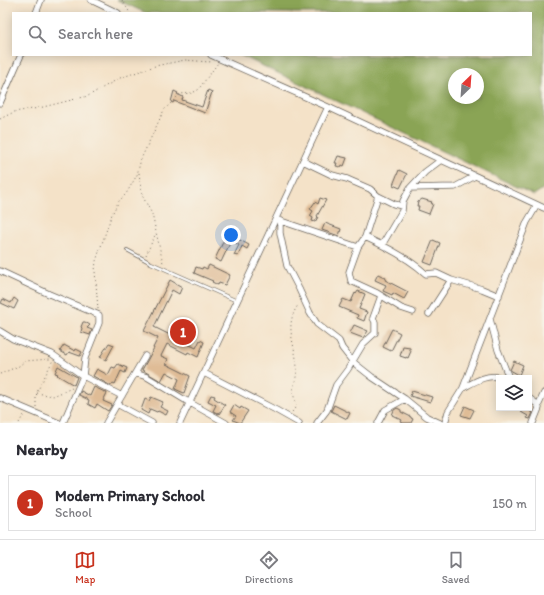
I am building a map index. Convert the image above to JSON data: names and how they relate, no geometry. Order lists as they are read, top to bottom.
{
  "north": "top right",
  "page": {
    "search": "Search here",
    "pins": "1",
    "heading": "Nearby",
    "list": [
      {
        "mark": "1",
        "name": "Modern Primary School",
        "note": "School",
        "value": "150 m"
      }
    ],
    "nav": ["Map", "Directions", "Saved"]
  }
}
